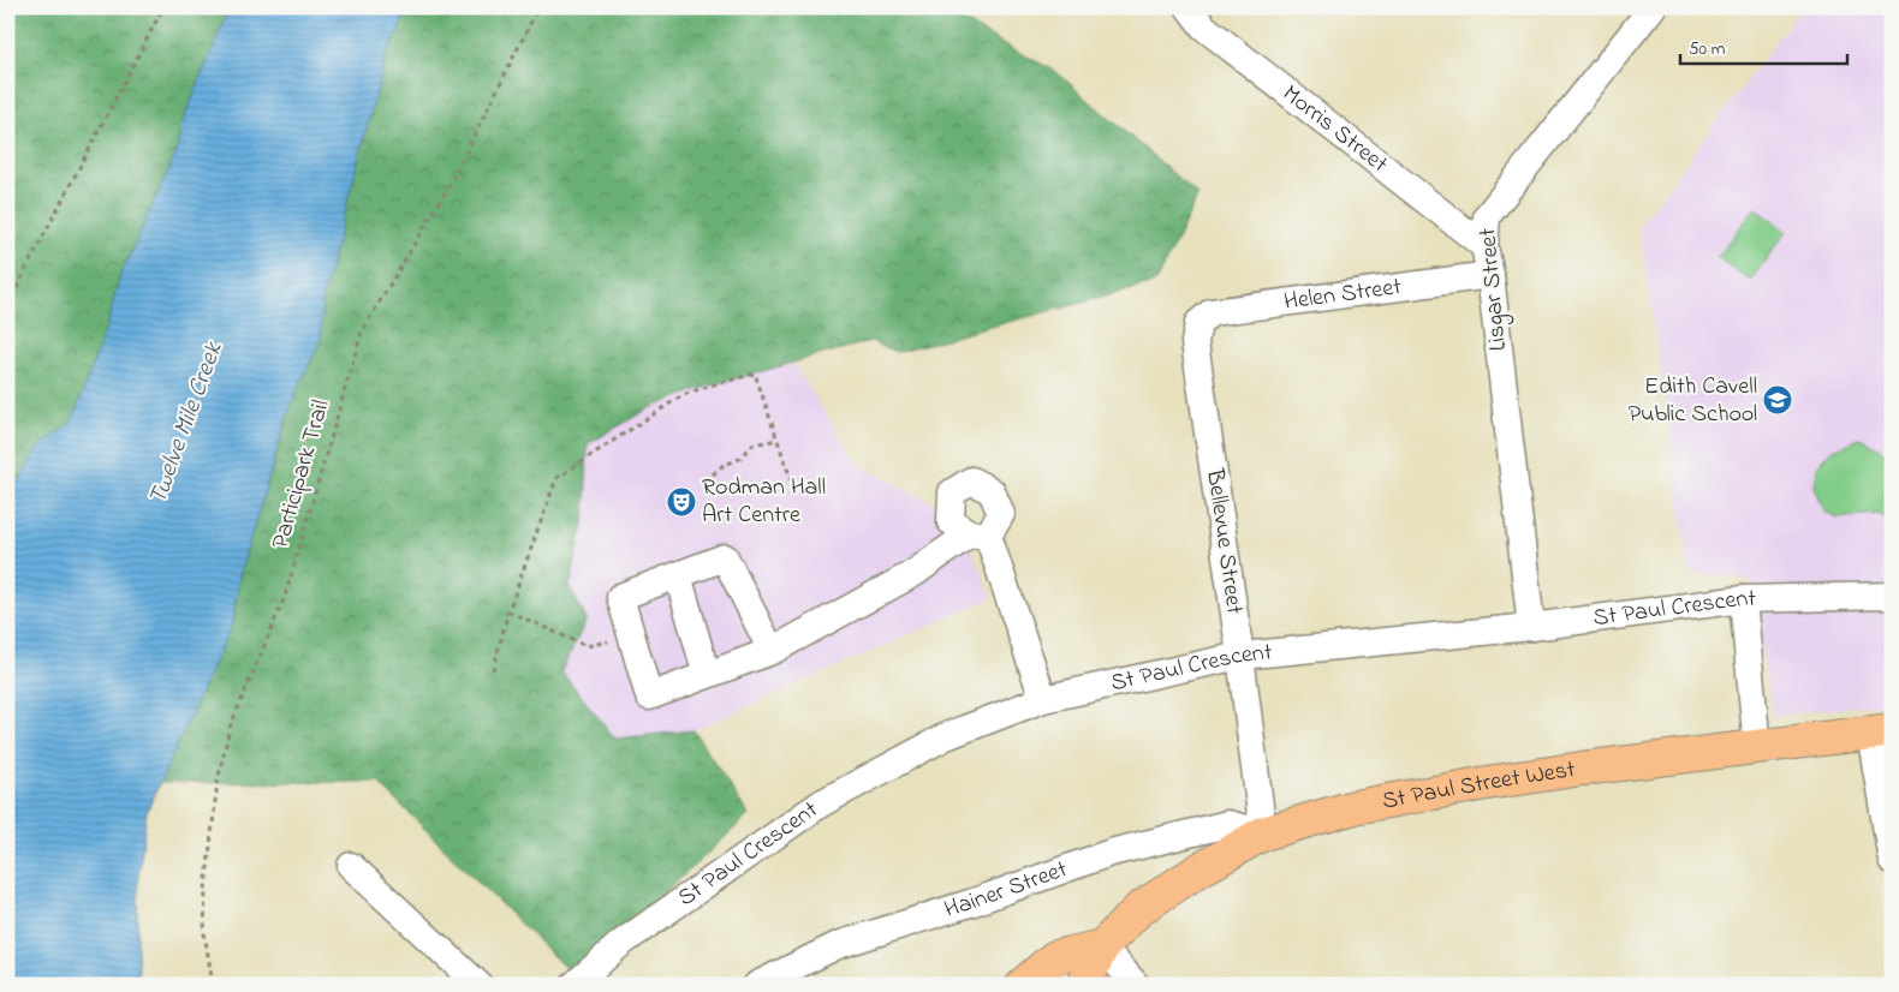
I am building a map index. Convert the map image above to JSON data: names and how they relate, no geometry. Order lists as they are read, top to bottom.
{
  "streets": {
    "main road": ["St Paul Street West"],
    "street": [
      "Morris Street",
      "Lisgar Street",
      "Helen Street",
      "Bellevue Street",
      "St Paul Crescent",
      "Hainer Street"
    ],
    "path": ["Participark Trail"]
  },
  "crossings": [
    ["Morris Street", "Lisgar Street"],
    ["Lisgar Street", "Helen Street"],
    ["Lisgar Street", "St Paul Crescent"],
    ["Helen Street", "Bellevue Street"],
    ["Bellevue Street", "St Paul Crescent"],
    ["Bellevue Street", "St Paul Street West"],
    ["Bellevue Street", "Hainer Street"],
    ["St Paul Street West", "Hainer Street"]
  ],
  "water": ["Twelve Mile Creek"],
  "places": {
    "school or university": ["Edith Cavell Public School"],
    "theatre": ["Rodman Hall Art Centre"]
  },
  "scale_bar": "50 m"
}
